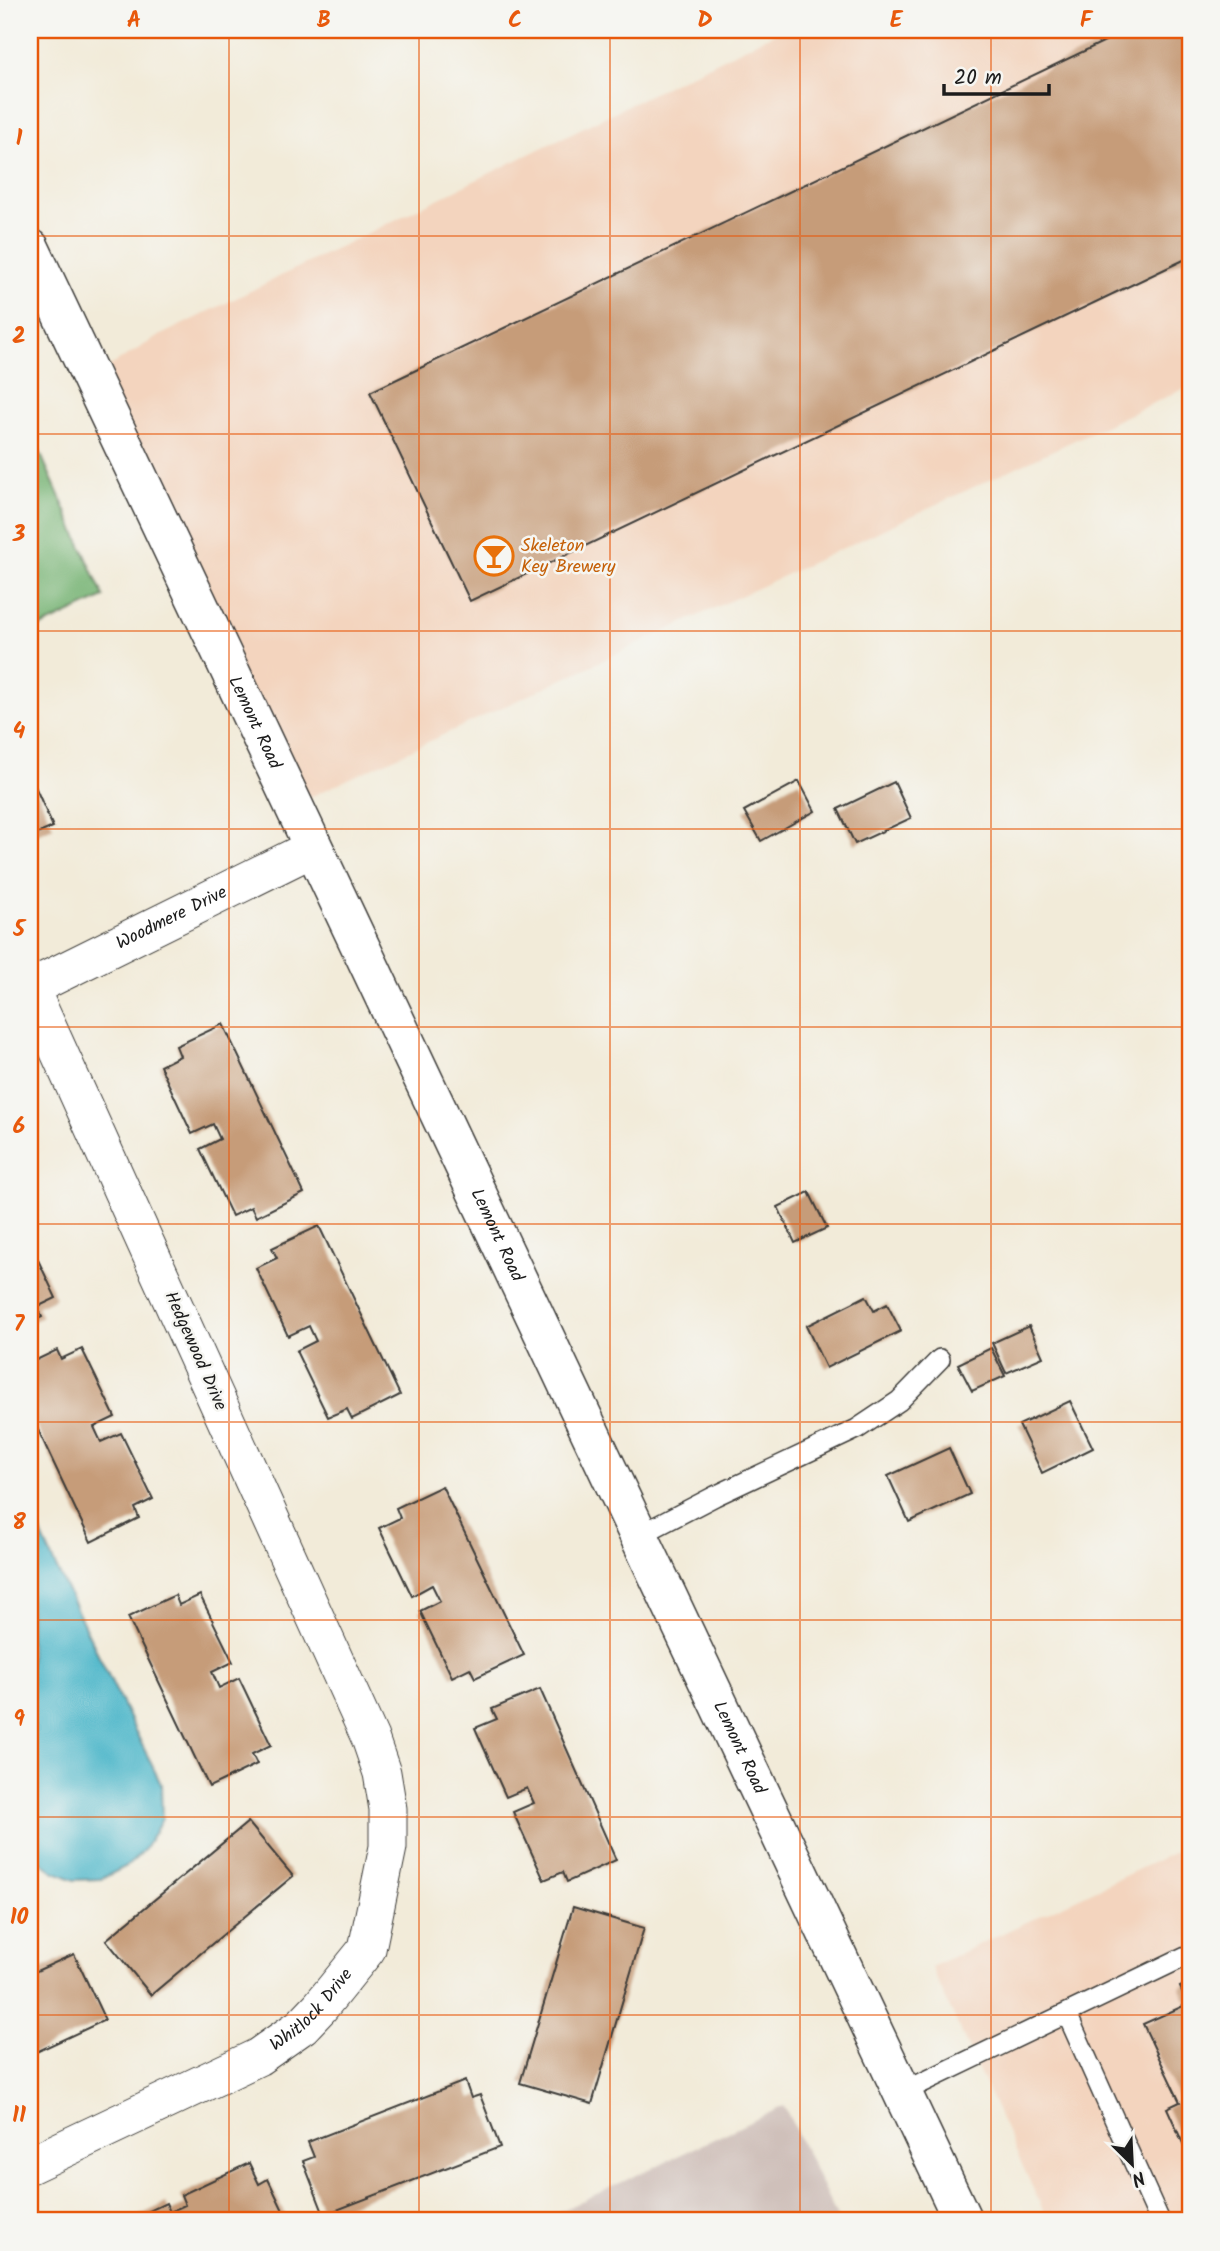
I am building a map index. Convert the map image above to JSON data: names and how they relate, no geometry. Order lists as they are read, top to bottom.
{
  "streets": {
    "main road": ["Lemont Road"],
    "street": ["Woodmere Drive", "Hedgewood Drive", "Whitlock Drive"]
  },
  "crossings": [
    ["Lemont Road", "Woodmere Drive"],
    ["Woodmere Drive", "Hedgewood Drive"],
    ["Hedgewood Drive", "Whitlock Drive"]
  ],
  "places": {
    "bar": ["Skeleton Key Brewery"]
  },
  "scale_bar": "20 m",
  "north": "bottom right",
  "grid": {
    "columns": [
      "A",
      "B",
      "C",
      "D",
      "E",
      "F"
    ],
    "rows": [
      "1",
      "2",
      "3",
      "4",
      "5",
      "6",
      "7",
      "8",
      "9",
      "10",
      "11"
    ]
  }
}
